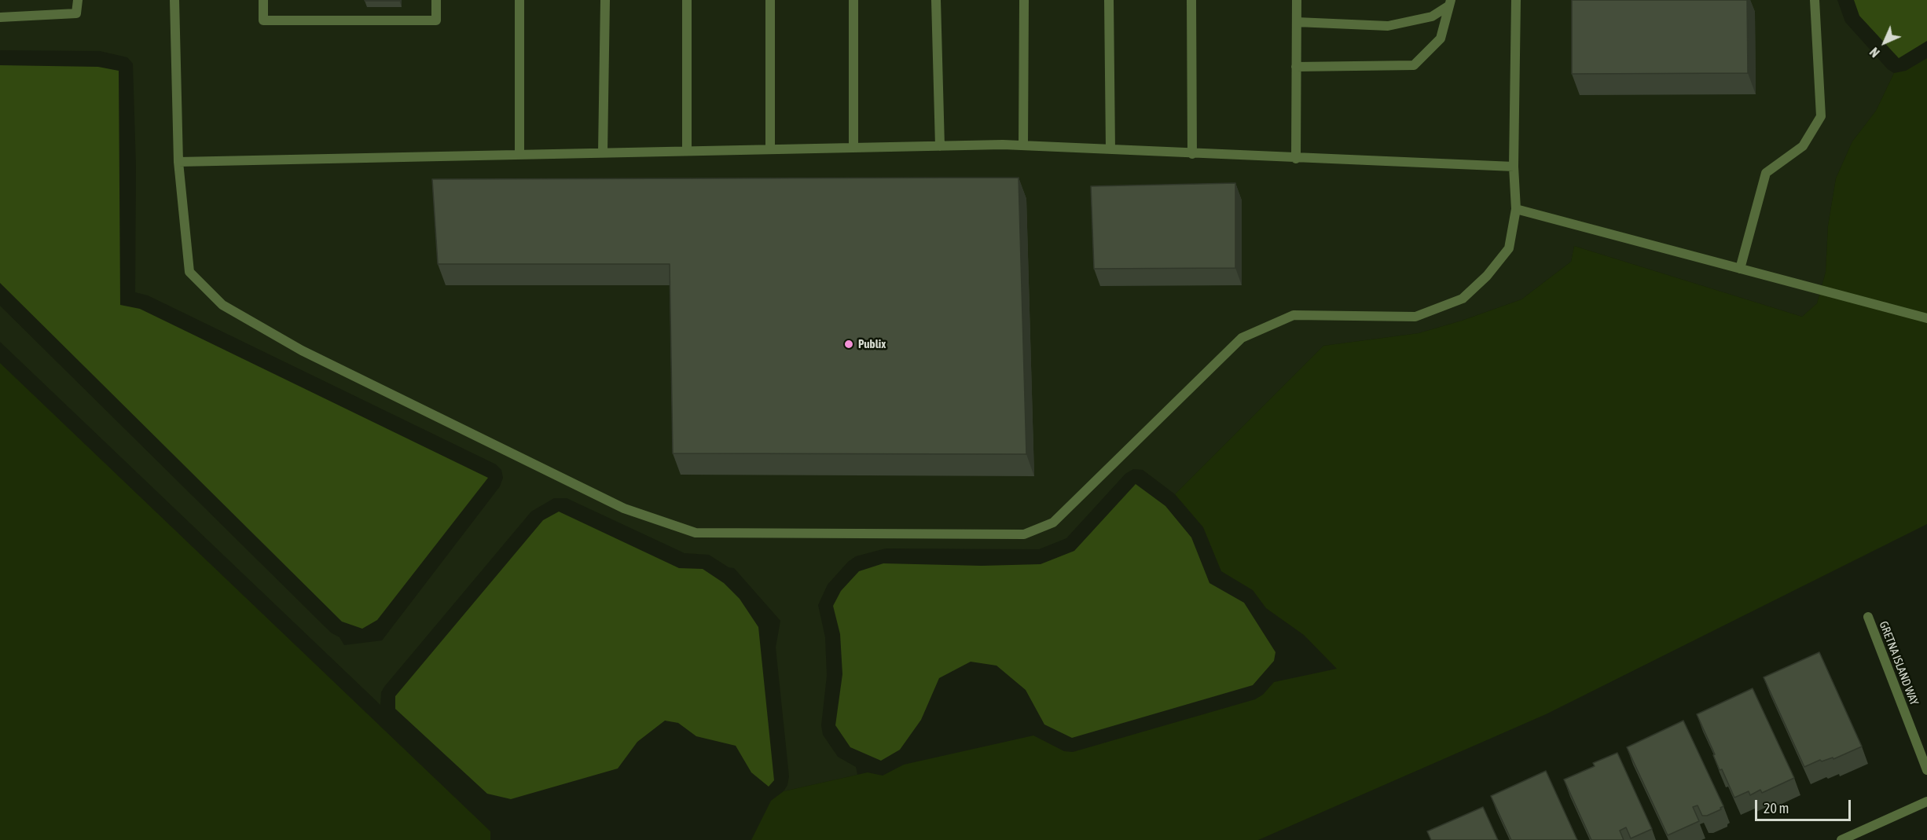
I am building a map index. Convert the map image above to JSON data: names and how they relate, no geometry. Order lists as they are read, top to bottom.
{
  "streets": {
    "street": ["GRETNA ISLAND WAY"]
  },
  "places": ["Publix"],
  "scale_bar": "20 m",
  "north": "bottom left"
}
